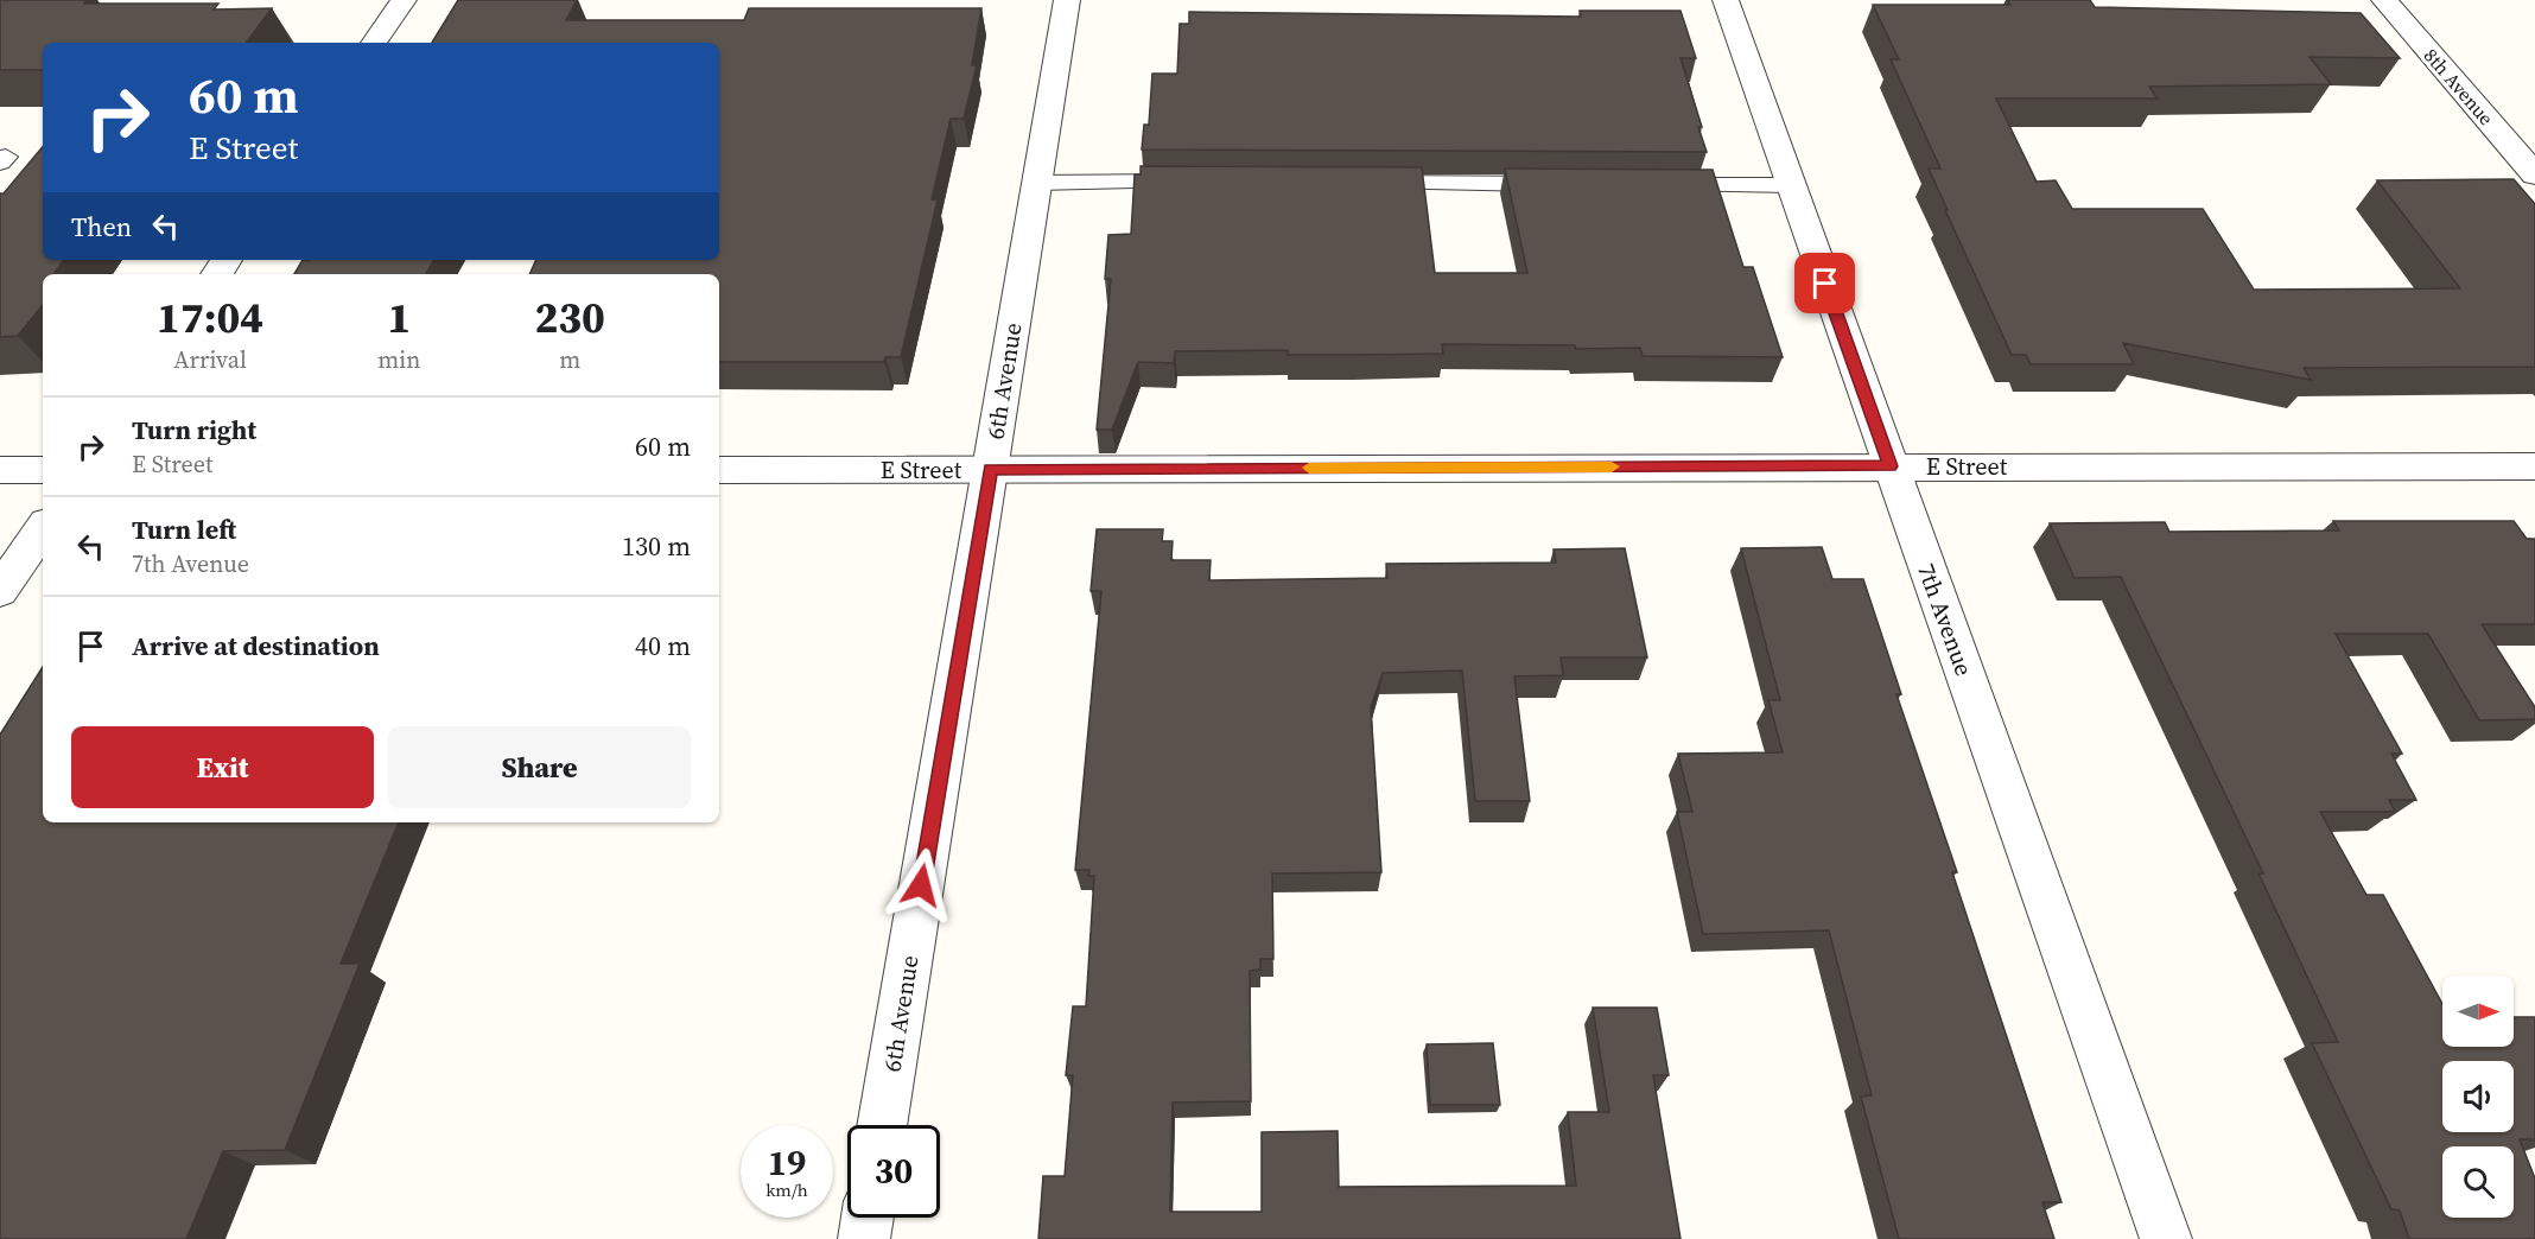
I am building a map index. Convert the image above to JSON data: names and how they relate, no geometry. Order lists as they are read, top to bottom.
{
  "streets": {
    "street": [
      "8th Avenue",
      "6th Avenue",
      "E Street",
      "7th Avenue"
    ]
  },
  "crossings": [
    ["6th Avenue", "E Street"],
    ["E Street", "7th Avenue"]
  ],
  "north": "right",
  "page": {
    "turn": ["60 m", "E Street"],
    "then": "Then",
    "eta": [
      "17:04",
      "Arrival",
      "1",
      "min",
      "230",
      "m"
    ],
    "list": [
      {
        "name": "Turn right",
        "note": "E Street",
        "value": "60 m"
      },
      {
        "name": "Turn left",
        "note": "7th Avenue",
        "value": "130 m"
      },
      {
        "name": "Arrive at destination",
        "value": "40 m"
      }
    ],
    "buttons": ["Exit", "Share"],
    "speed": "19 km/h",
    "limit": "30"
  }
}
